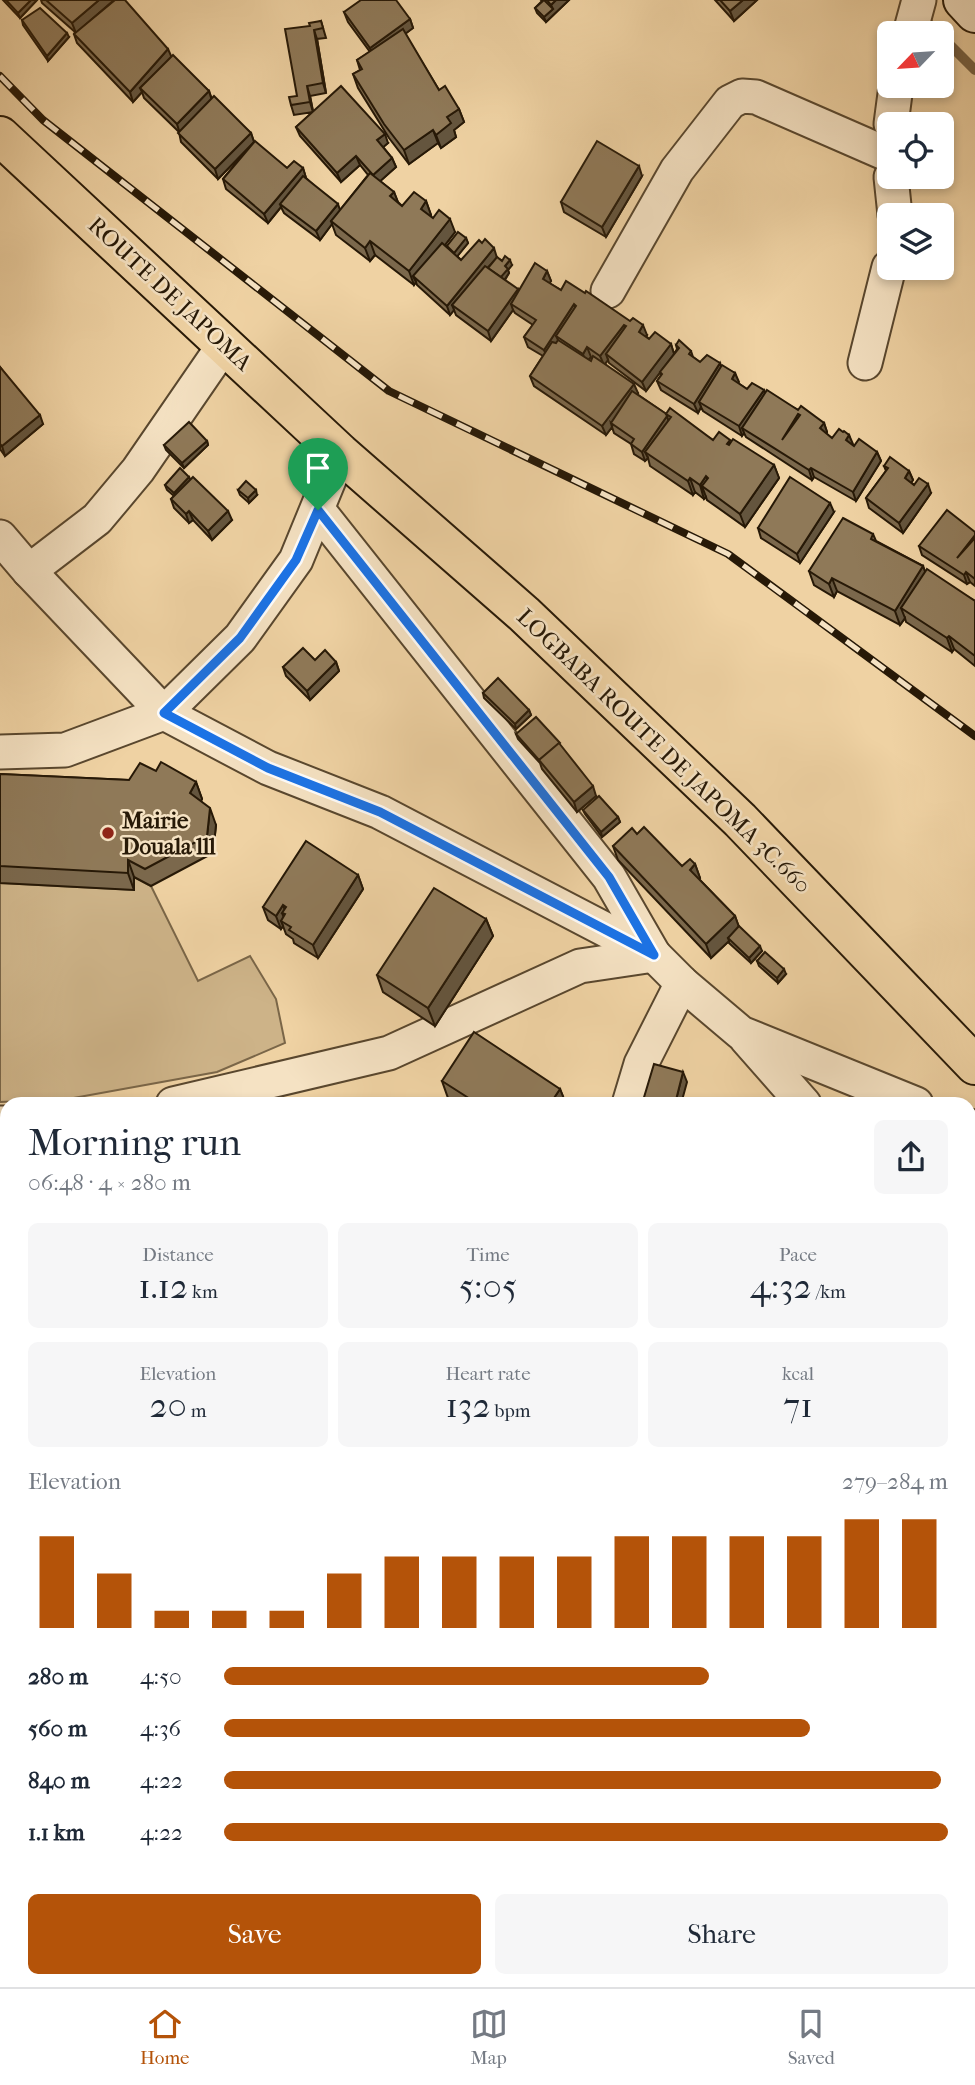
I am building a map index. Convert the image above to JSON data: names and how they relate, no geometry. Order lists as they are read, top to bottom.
{
  "streets": {
    "main road": ["ROUTE DE JAPOMA", "LOGBABA ROUTE DE JAPOMA 3C.660"]
  },
  "crossings": [
    ["ROUTE DE JAPOMA", "LOGBABA ROUTE DE JAPOMA 3C.660"]
  ],
  "places": ["Mairie Douala lll"],
  "north": "bottom left",
  "page": {
    "heading": ["Morning run", "06:48 · 4 × 280 m"],
    "stats": [
      ["Distance", "1.12 km"],
      ["Time", "5:05"],
      ["Pace", "4:32 /km"],
      ["Elevation", "20 m"],
      ["Heart rate", "132 bpm"],
      ["kcal", "71"]
    ],
    "chart": ["Elevation", "279–284 m"],
    "list": [
      {
        "name": "280 m",
        "note": "4:50"
      },
      {
        "name": "560 m",
        "note": "4:36"
      },
      {
        "name": "840 m",
        "note": "4:22"
      },
      {
        "name": "1.1 km",
        "note": "4:22"
      }
    ],
    "buttons": ["Save", "Share"],
    "tabs": ["Home", "Map", "Saved"]
  }
}
